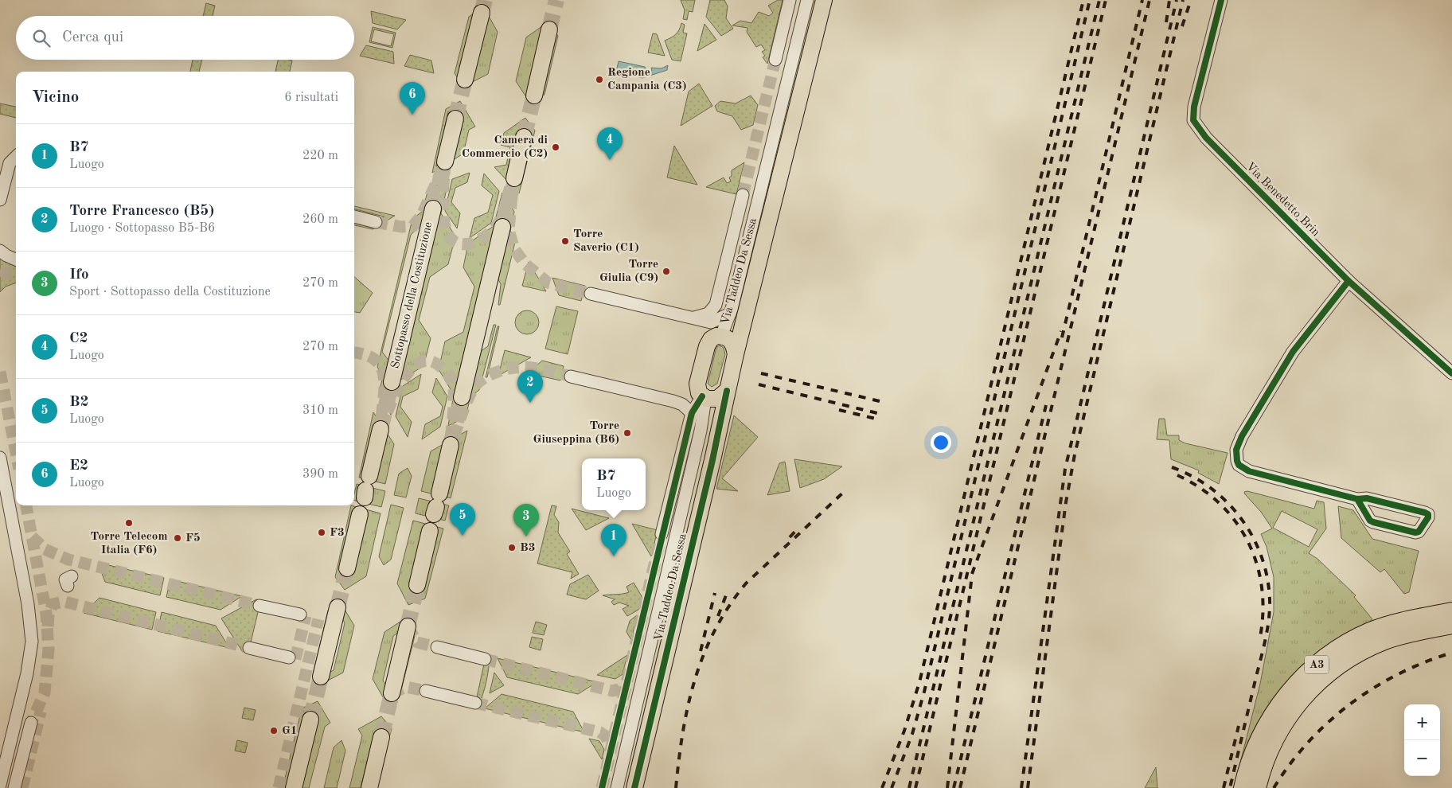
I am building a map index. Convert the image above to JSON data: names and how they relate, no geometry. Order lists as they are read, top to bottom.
{
  "streets": {
    "highway": ["A3"],
    "main road": ["Via Taddeo Da Sessa", "Sottopasso della Costituzione"],
    "street": ["Via Benedetto Brin"]
  },
  "places": [
    "Regione Campania (C3)",
    "Camera di Commercio (C2)",
    "Torre Saverio (C1)",
    "Torre Giulia (C9)",
    "Torre Giuseppina (B6)",
    "Torre Telecom Italia (F6)",
    "F3",
    "F5",
    "B3",
    "G1"
  ],
  "page": {
    "search": "Cerca qui",
    "heading": ["Vicino", "6 risultati"],
    "pins": [
      "6",
      "4",
      "2",
      "5",
      "3",
      "1"
    ],
    "list": [
      {
        "mark": "1",
        "name": "B7",
        "note": "Luogo",
        "value": "220 m"
      },
      {
        "mark": "2",
        "name": "Torre Francesco (B5)",
        "note": "Luogo · Sottopasso B5-B6",
        "value": "260 m"
      },
      {
        "mark": "3",
        "name": "Ifo",
        "note": "Sport · Sottopasso della Costituzione",
        "value": "270 m"
      },
      {
        "mark": "4",
        "name": "C2",
        "note": "Luogo",
        "value": "270 m"
      },
      {
        "mark": "5",
        "name": "B2",
        "note": "Luogo",
        "value": "310 m"
      },
      {
        "mark": "6",
        "name": "E2",
        "note": "Luogo",
        "value": "390 m"
      }
    ],
    "popup": ["B7", "Luogo"],
    "map_buttons": ["+", "−"]
  }
}
